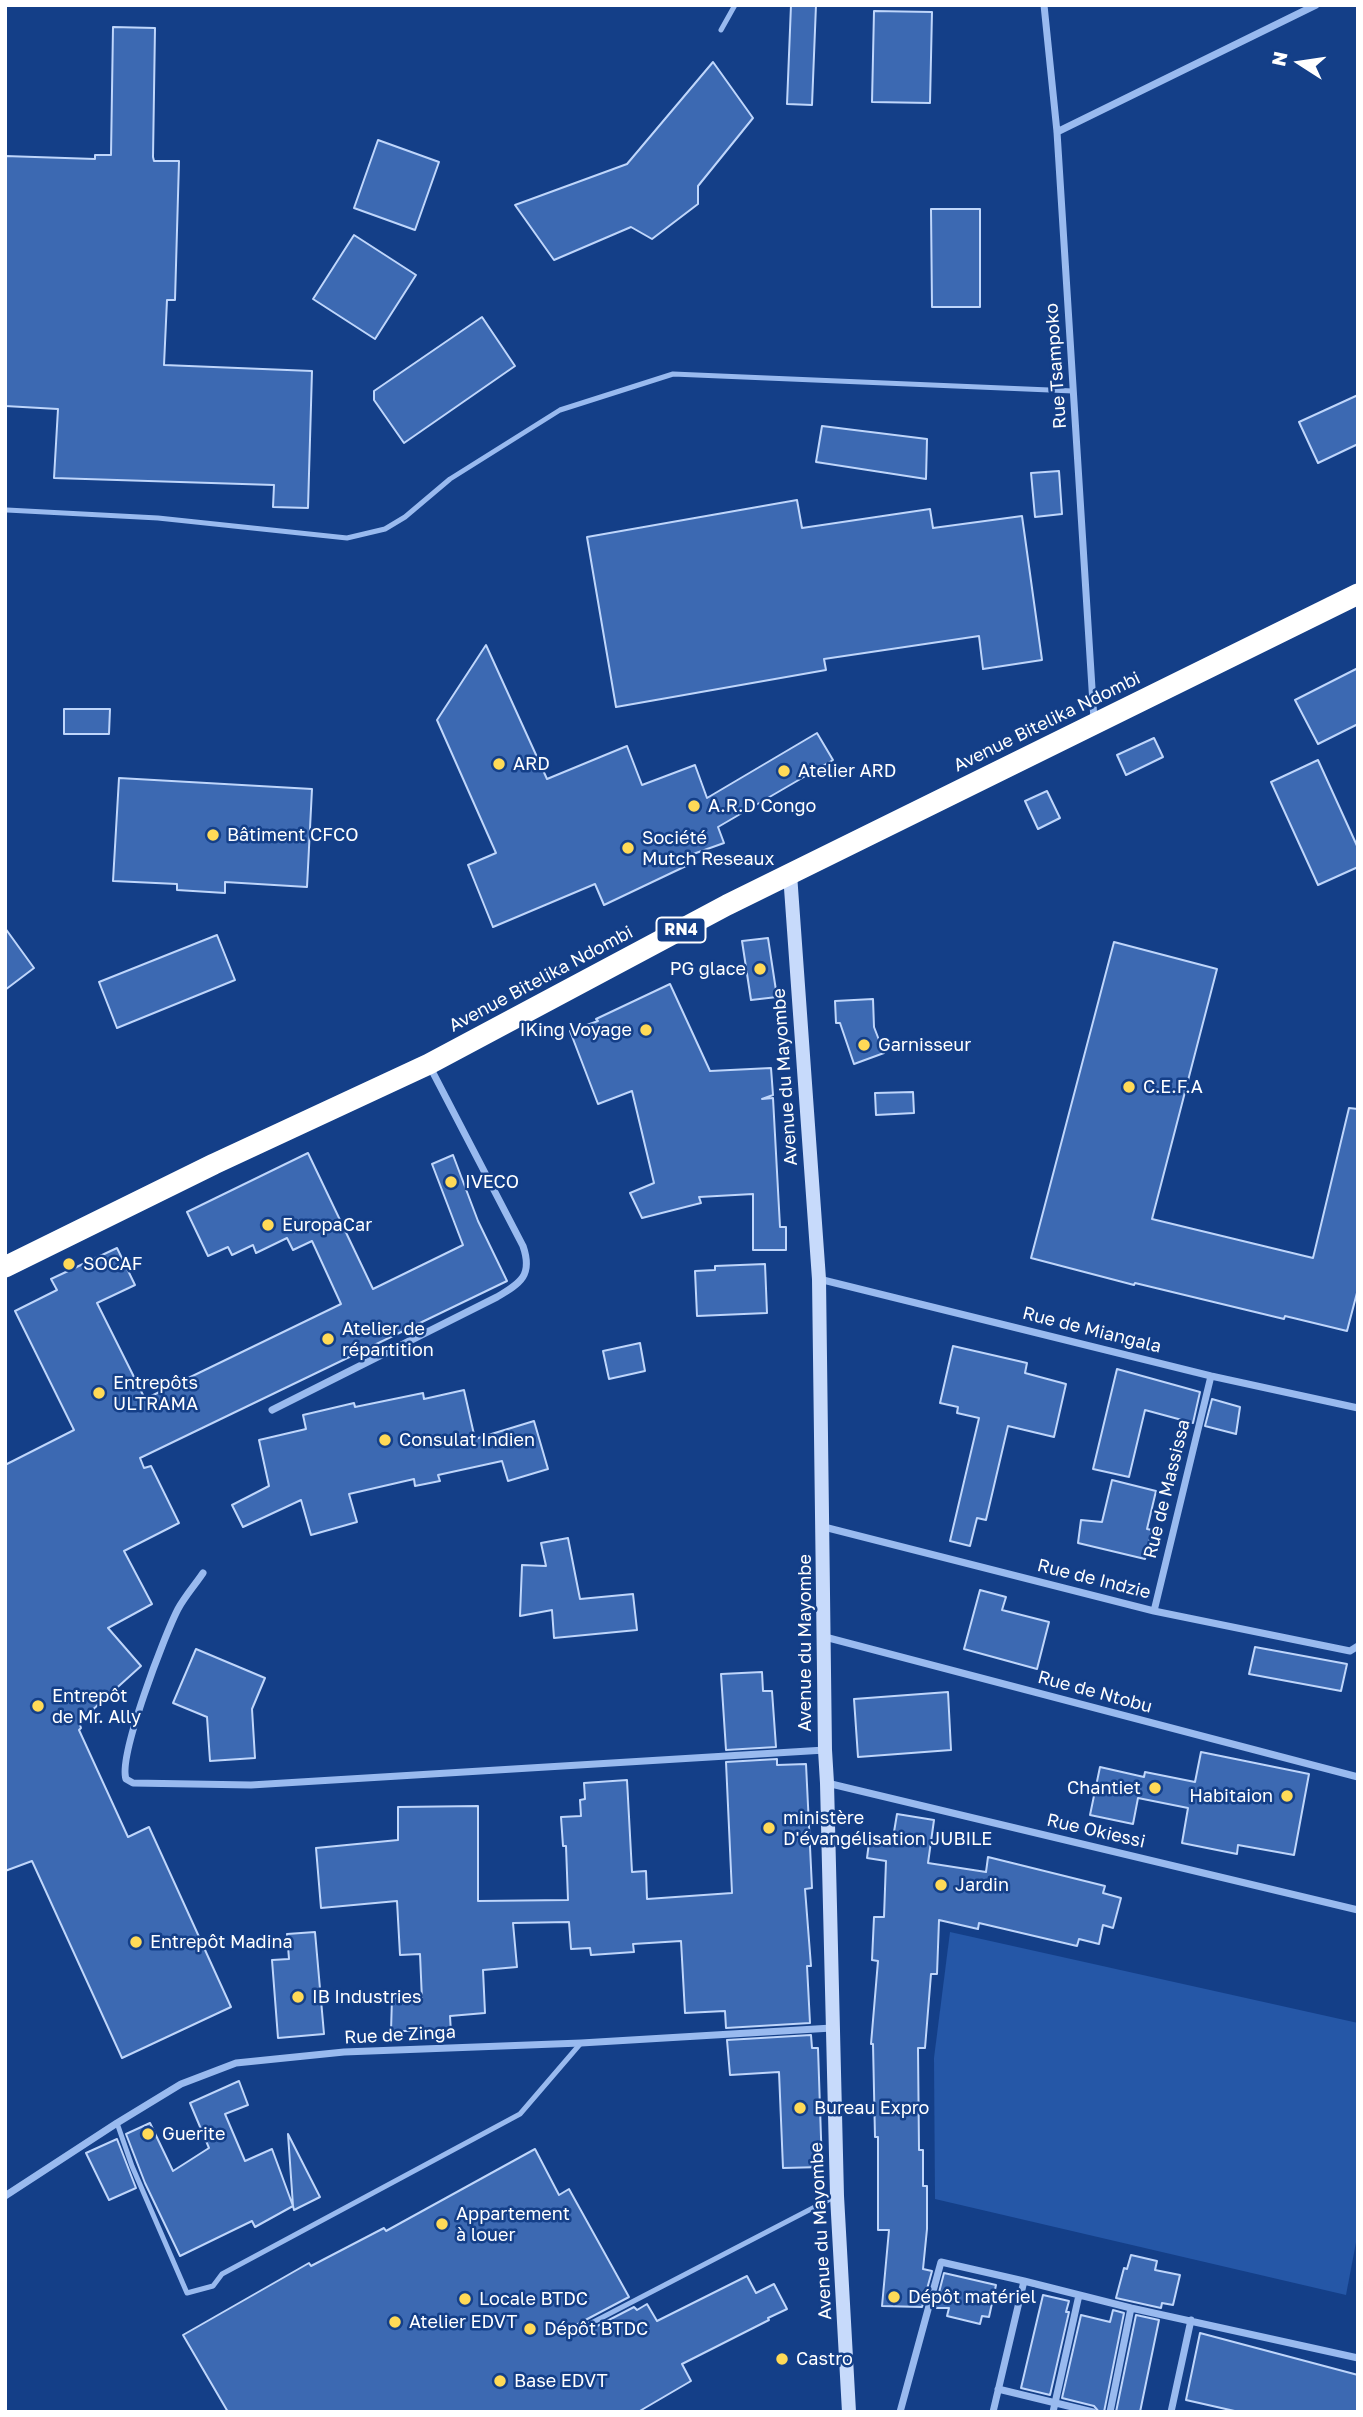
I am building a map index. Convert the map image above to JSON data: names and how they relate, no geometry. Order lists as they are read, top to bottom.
{
  "streets": {
    "highway": ["Avenue Bitelika Ndombi", "RN4"],
    "street": [
      "Rue Tsampoko",
      "Avenue du Mayombe",
      "Rue de Miangala",
      "Rue de Massissa",
      "Rue de Indzie",
      "Rue de Ntobu",
      "Rue Okiessi",
      "Rue de Zinga"
    ]
  },
  "crossings": [
    ["Rue Tsampoko", "Avenue Bitelika Ndombi"],
    ["Avenue Bitelika Ndombi", "Avenue du Mayombe"],
    ["Avenue du Mayombe", "Rue de Miangala"],
    ["Avenue du Mayombe", "Rue de Indzie"],
    ["Avenue du Mayombe", "Rue de Ntobu"],
    ["Avenue du Mayombe", "Rue Okiessi"],
    ["Avenue du Mayombe", "Rue de Zinga"],
    ["Rue de Miangala", "Rue de Massissa"],
    ["Rue de Massissa", "Rue de Indzie"]
  ],
  "places": [
    "ARD",
    "Atelier ARD",
    "A.R.D Congo",
    "Bâtiment CFCO",
    "Société Mutch Reseaux",
    "PG glace",
    "IKing Voyage",
    "Garnisseur",
    "C.E.F.A",
    "IVECO",
    "EuropaCar",
    "SOCAF",
    "Atelier de répartition",
    "Entrepôts ULTRAMA",
    "Consulat Indien",
    "Entrepôt de Mr. Ally",
    "Chantiet",
    "Habitaion",
    "ministère D'évangélisation JUBILE",
    "Jardin",
    "Entrepôt Madina",
    "IB Industries",
    "Bureau Expro",
    "Guerite",
    "Appartement à louer",
    "Dépôt matériel",
    "Locale BTDC",
    "Atelier EDVT",
    "Dépôt BTDC",
    "Castro",
    "Base EDVT"
  ],
  "north": "left"
}
